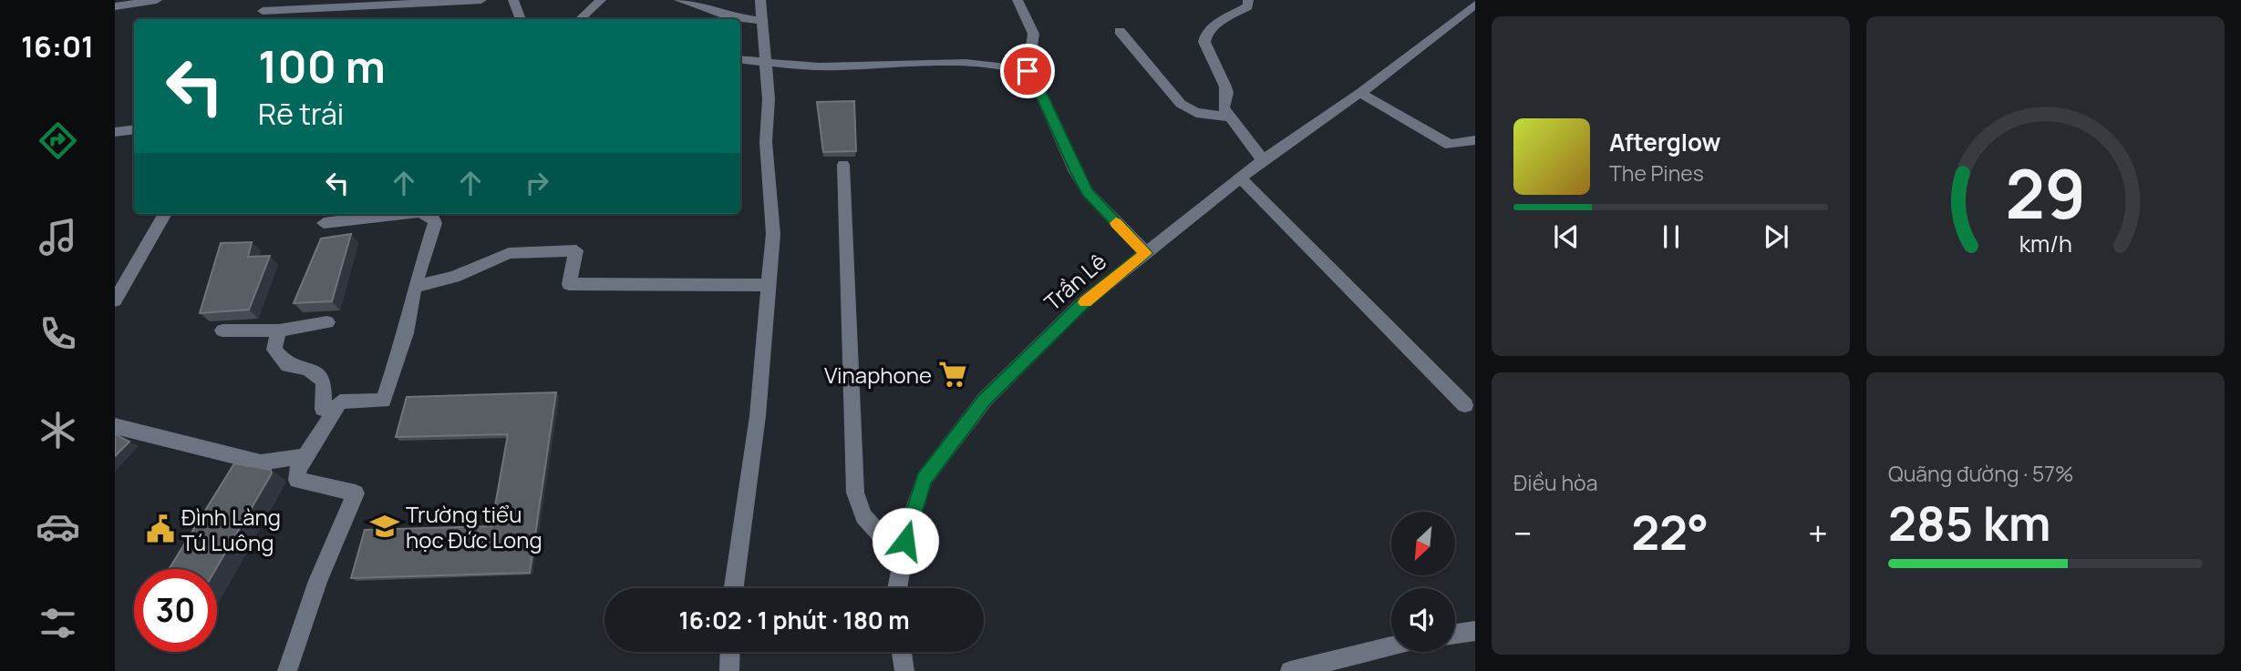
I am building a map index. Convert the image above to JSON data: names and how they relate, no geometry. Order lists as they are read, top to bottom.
{
  "streets": {
    "street": ["Trần Lê"]
  },
  "places": {
    "supermarket": ["Vinaphone"],
    "school or university": ["Trường tiểu học Đức Long"],
    "public building": ["Đình Làng Tú Luông"]
  },
  "north": "bottom left",
  "page": {
    "tabs": "16:01",
    "turn": ["100 m", "Rẽ trái"],
    "song": ["Afterglow", "The Pines"],
    "tile": [
      "Điều hòa",
      ["Quãng đường · 57%", "285 km"]
    ],
    "heat": ["−", "22°", "+"],
    "limit": "30",
    "trip": "16:02 · 1 phút · 180 m",
    "gauge": ["29", "km/h"]
  }
}
